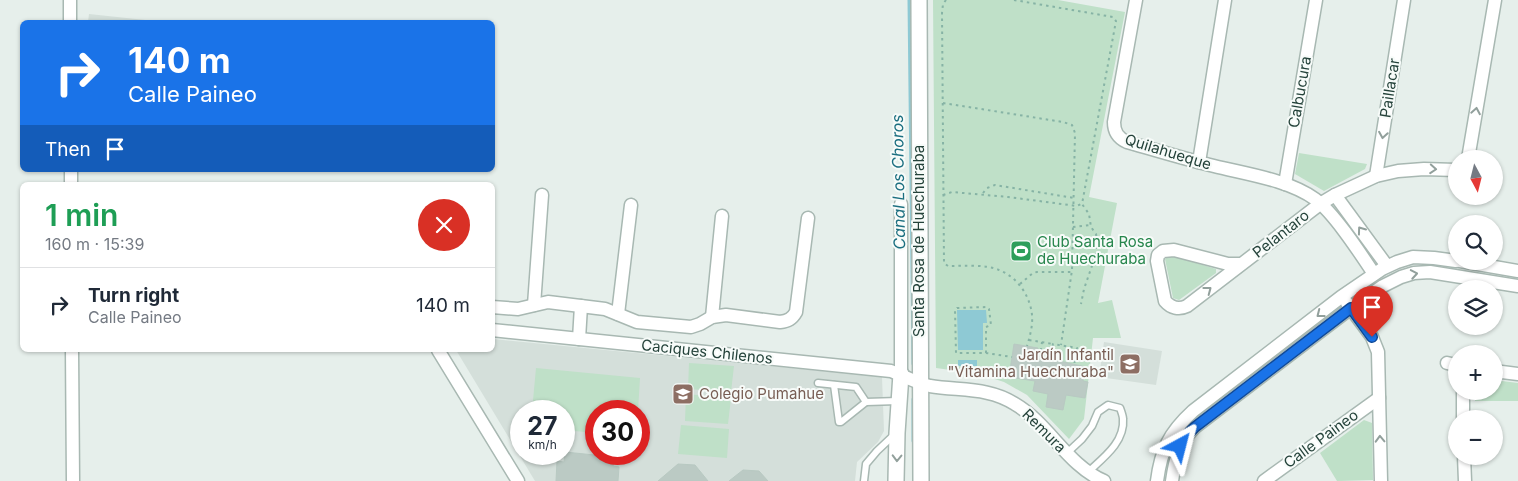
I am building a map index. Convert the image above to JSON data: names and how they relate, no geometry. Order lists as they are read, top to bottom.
{
  "streets": {
    "street": [
      "Paillacar",
      "Calbucura",
      "Quilahueque",
      "Pelantaro",
      "Santa Rosa de Huechuraba",
      "Caciques Chilenos",
      "Remura",
      "Calle Paineo"
    ]
  },
  "crossings": [
    ["Calbucura", "Quilahueque"],
    ["Quilahueque", "Pelantaro"],
    ["Santa Rosa de Huechuraba", "Caciques Chilenos"],
    ["Santa Rosa de Huechuraba", "Remura"],
    ["Caciques Chilenos", "Remura"]
  ],
  "water": ["Canal Los Choros"],
  "places": {
    "sports": ["Club Santa Rosa de Huechuraba"],
    "school or university": ["Jardín Infantil \"Vitamina Huechuraba\"", "Colegio Pumahue"]
  },
  "north": "bottom",
  "page": {
    "turn": ["140 m", "Calle Paineo"],
    "then": "Then",
    "map_buttons": ["+", "−"],
    "heading": ["1 min", "160 m · 15:39"],
    "list": [
      {
        "name": "Turn right",
        "note": "Calle Paineo",
        "value": "140 m"
      }
    ],
    "speed": "27 km/h",
    "limit": "30"
  }
}
